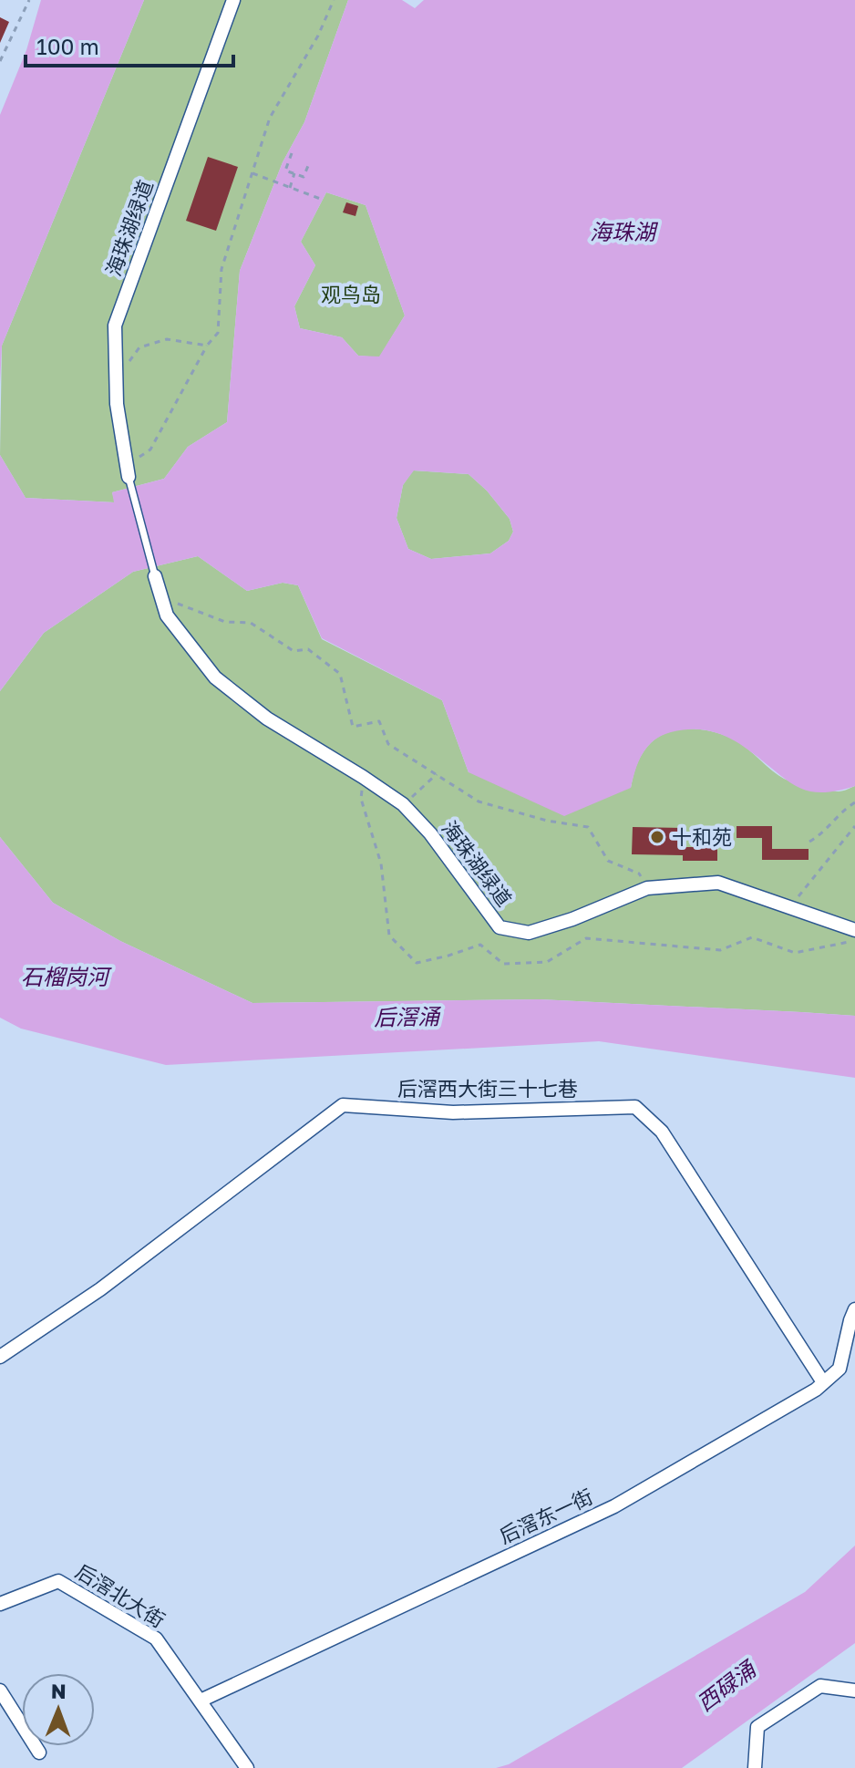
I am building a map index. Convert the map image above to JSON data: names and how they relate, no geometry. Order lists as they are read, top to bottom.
{
  "streets": {
    "street": [
      "海珠湖绿道",
      "后滘西大街三十七巷",
      "后滘东一街",
      "后滘北大街"
    ]
  },
  "crossings": [
    ["后滘西大街三十七巷", "后滘东一街"],
    ["后滘东一街", "后滘北大街"]
  ],
  "water": [
    "海珠湖",
    "石榴岗河",
    "后滘涌",
    "西碌涌"
  ],
  "parks": ["观鸟岛"],
  "places": ["十和苑"],
  "scale_bar": "100 m",
  "north": "top"
}
